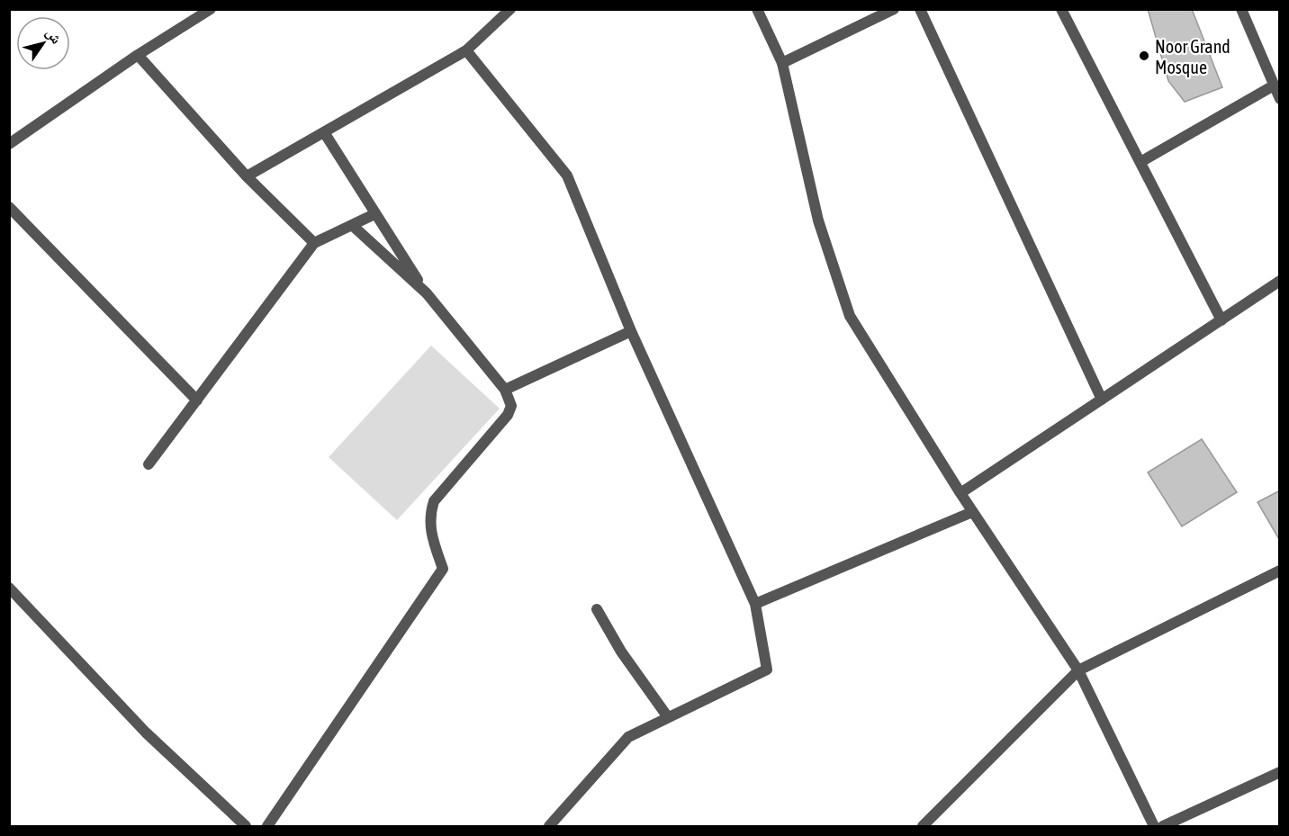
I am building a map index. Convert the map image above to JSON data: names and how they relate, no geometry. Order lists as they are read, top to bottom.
{
  "places": ["Noor Grand Mosque"],
  "north": "top right"
}
